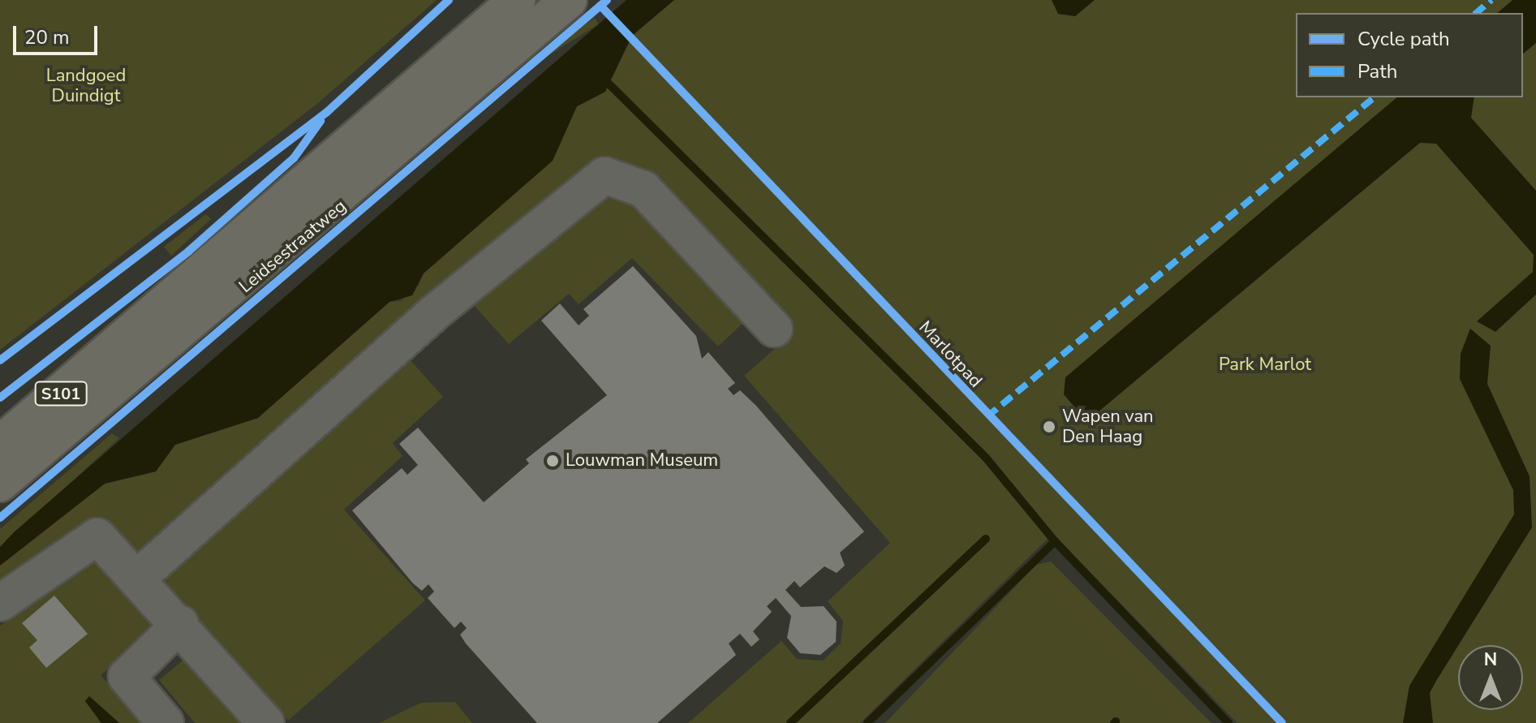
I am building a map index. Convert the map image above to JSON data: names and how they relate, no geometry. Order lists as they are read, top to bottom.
{
  "streets": {
    "main road": ["Leidsestraatweg", "S101"],
    "cycle path": ["Marlotpad"]
  },
  "parks": ["Landgoed Duindigt", "Park Marlot"],
  "places": ["Wapen van Den Haag", "Louwman Museum"],
  "legend": ["Cycle path", "Path"],
  "scale_bar": "20 m",
  "north": "top"
}
